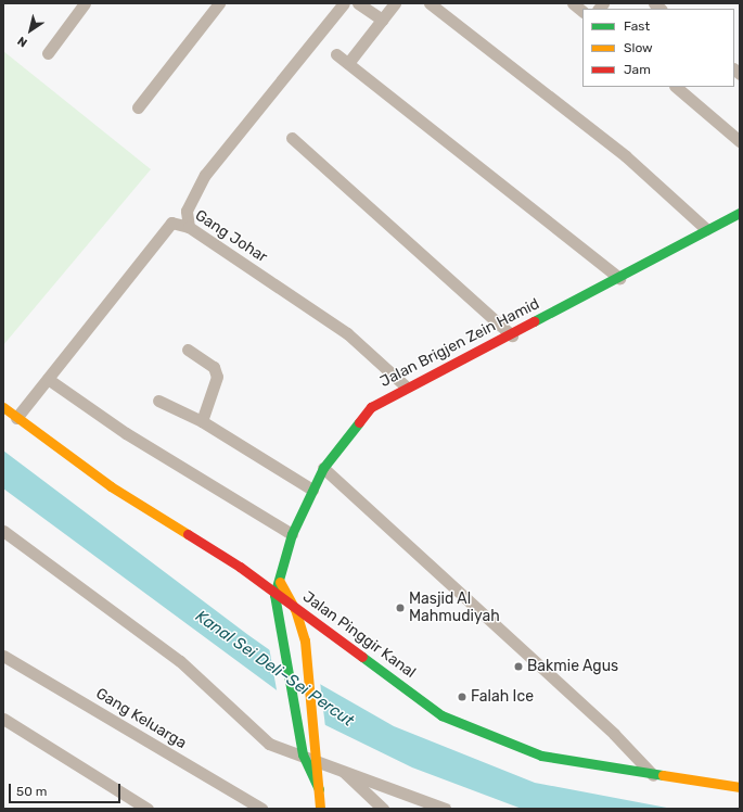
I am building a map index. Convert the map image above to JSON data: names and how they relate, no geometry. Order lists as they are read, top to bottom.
{
  "streets": {
    "main road": ["Jalan Brigjen Zein Hamid", "Jalan Pinggir Kanal"],
    "street": ["Gang Johar", "Gang Keluarga"]
  },
  "crossings": [
    ["Gang Johar", "Jalan Brigjen Zein Hamid"],
    ["Gang Johar", "Jalan Pinggir Kanal"],
    ["Jalan Brigjen Zein Hamid", "Jalan Pinggir Kanal"]
  ],
  "water": ["Kanal Sei Deli–Sei Percut"],
  "places": ["Masjid Al Mahmudiyah", "Bakmie Agus", "Falah Ice"],
  "legend": ["Fast", "Slow", "Jam"],
  "scale_bar": "50 m",
  "north": "bottom left"
}
